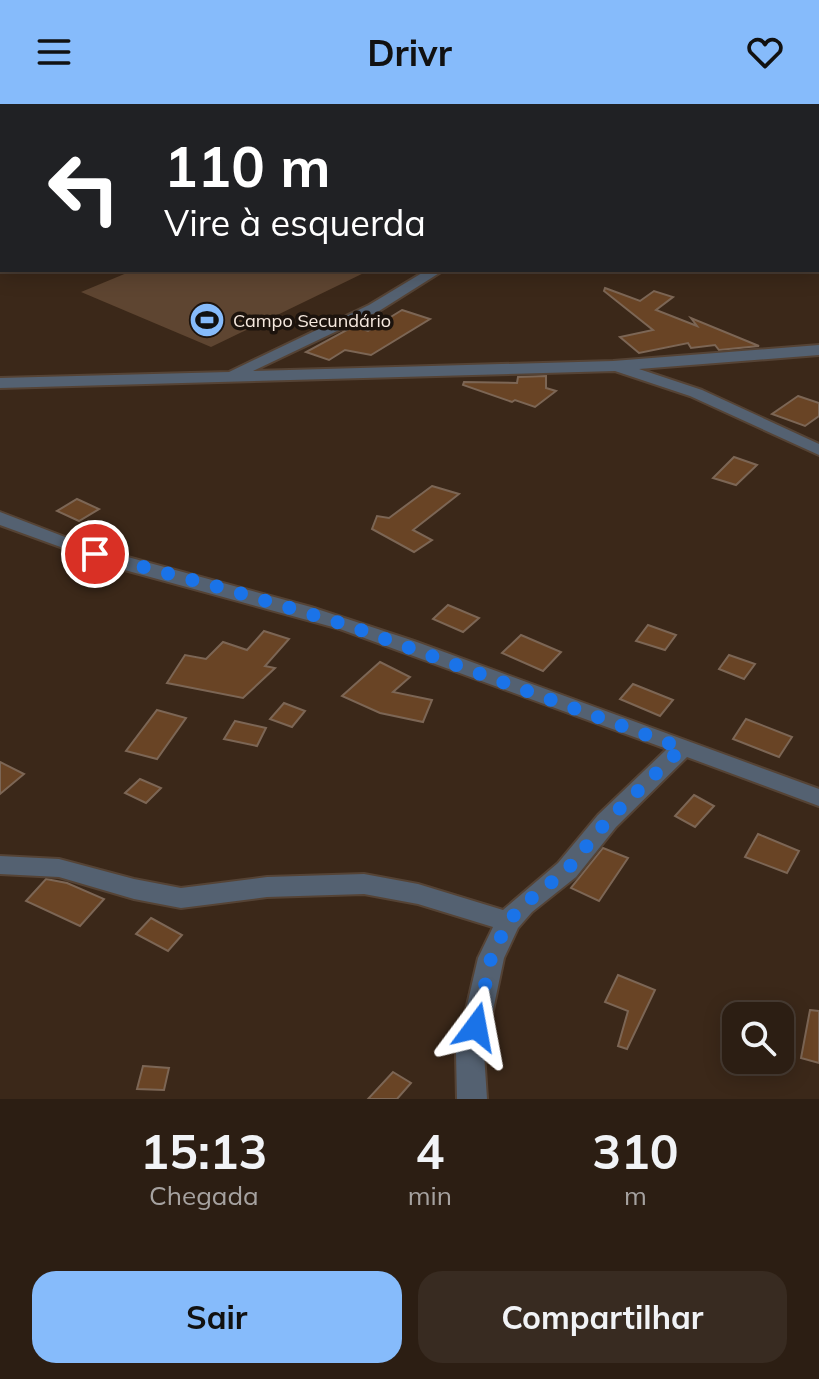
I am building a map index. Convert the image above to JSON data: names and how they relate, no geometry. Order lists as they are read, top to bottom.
{
  "places": {
    "sports": ["Campo Secundário"]
  },
  "page": {
    "header": "Drivr",
    "turn": ["110 m", "Vire à esquerda"],
    "eta": [
      "15:13",
      "Chegada",
      "4",
      "min",
      "310",
      "m"
    ],
    "buttons": ["Sair", "Compartilhar"]
  }
}
